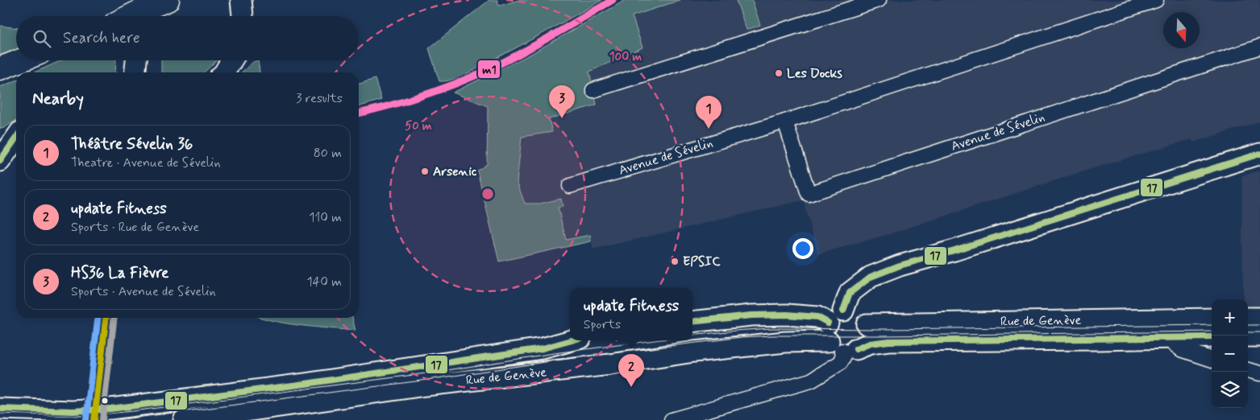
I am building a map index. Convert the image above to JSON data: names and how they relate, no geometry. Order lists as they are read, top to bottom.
{
  "streets": {
    "street": ["Avenue de Sévelin", "Rue de Genève"]
  },
  "places": ["Les Docks", "Arsenic", "EPSIC"],
  "lines": ["transit line m1", "transit line 17", "transit line 3"],
  "north": "bottom",
  "page": {
    "search": "Search here",
    "heading": ["Nearby", "3 results"],
    "pins": ["3", "1", "2"],
    "list": [
      {
        "mark": "1",
        "name": "Théâtre Sévelin 36",
        "note": "Theatre · Avenue de Sévelin",
        "value": "80 m"
      },
      {
        "mark": "2",
        "name": "update Fitness",
        "note": "Sports · Rue de Genève",
        "value": "110 m"
      },
      {
        "mark": "3",
        "name": "HS36 La Fièvre",
        "note": "Sports · Avenue de Sévelin",
        "value": "140 m"
      }
    ],
    "popup": ["update Fitness", "Sports"],
    "map_buttons": ["+", "−"]
  },
  "rings": ["100 m", "50 m"]
}
